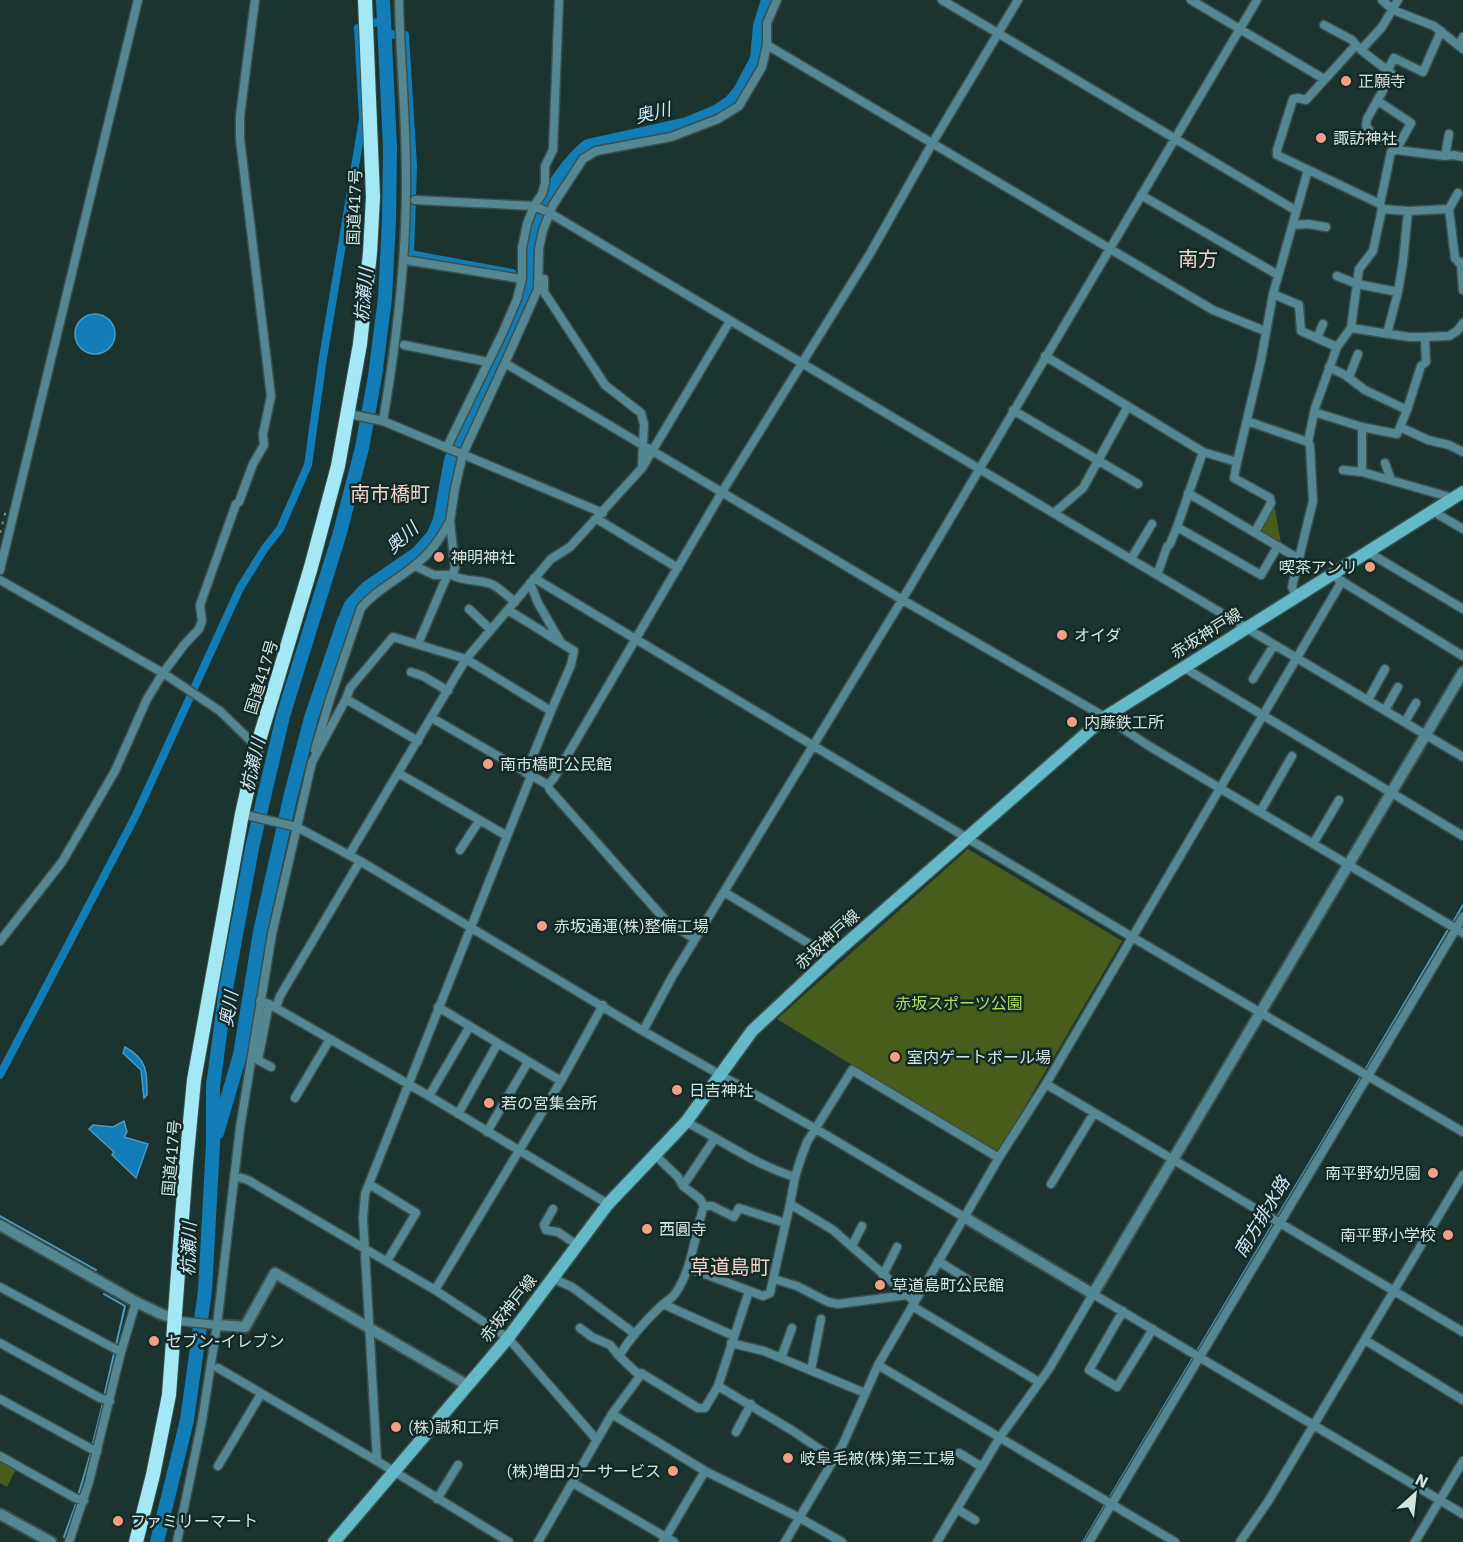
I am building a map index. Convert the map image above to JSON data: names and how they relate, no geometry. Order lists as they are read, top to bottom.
{
  "streets": {
    "highway": ["国道417号"],
    "main road": ["赤坂神戸線"]
  },
  "districts": ["南方", "南市橋町", "草道島町"],
  "water": ["奥川", "杭瀬川", "南方排水路"],
  "parks": ["赤坂スポーツ公園"],
  "places": [
    "正願寺",
    "諏訪神社",
    "神明神社",
    "喫茶アンリ",
    "オイダ",
    "内藤鉄工所",
    "南市橋町公民館",
    "赤坂通運(株)整備工場",
    "室内ゲートボール場",
    "日吉神社",
    "若の宮集会所",
    "南平野幼児園",
    "西圓寺",
    "南平野小学校",
    "草道島町公民館",
    "セブン-イレブン",
    "(株)誠和工炉",
    "岐阜毛被(株)第三工場",
    "(株)増田カーサービス",
    "ファミリーマート"
  ],
  "north": "top right"
}
